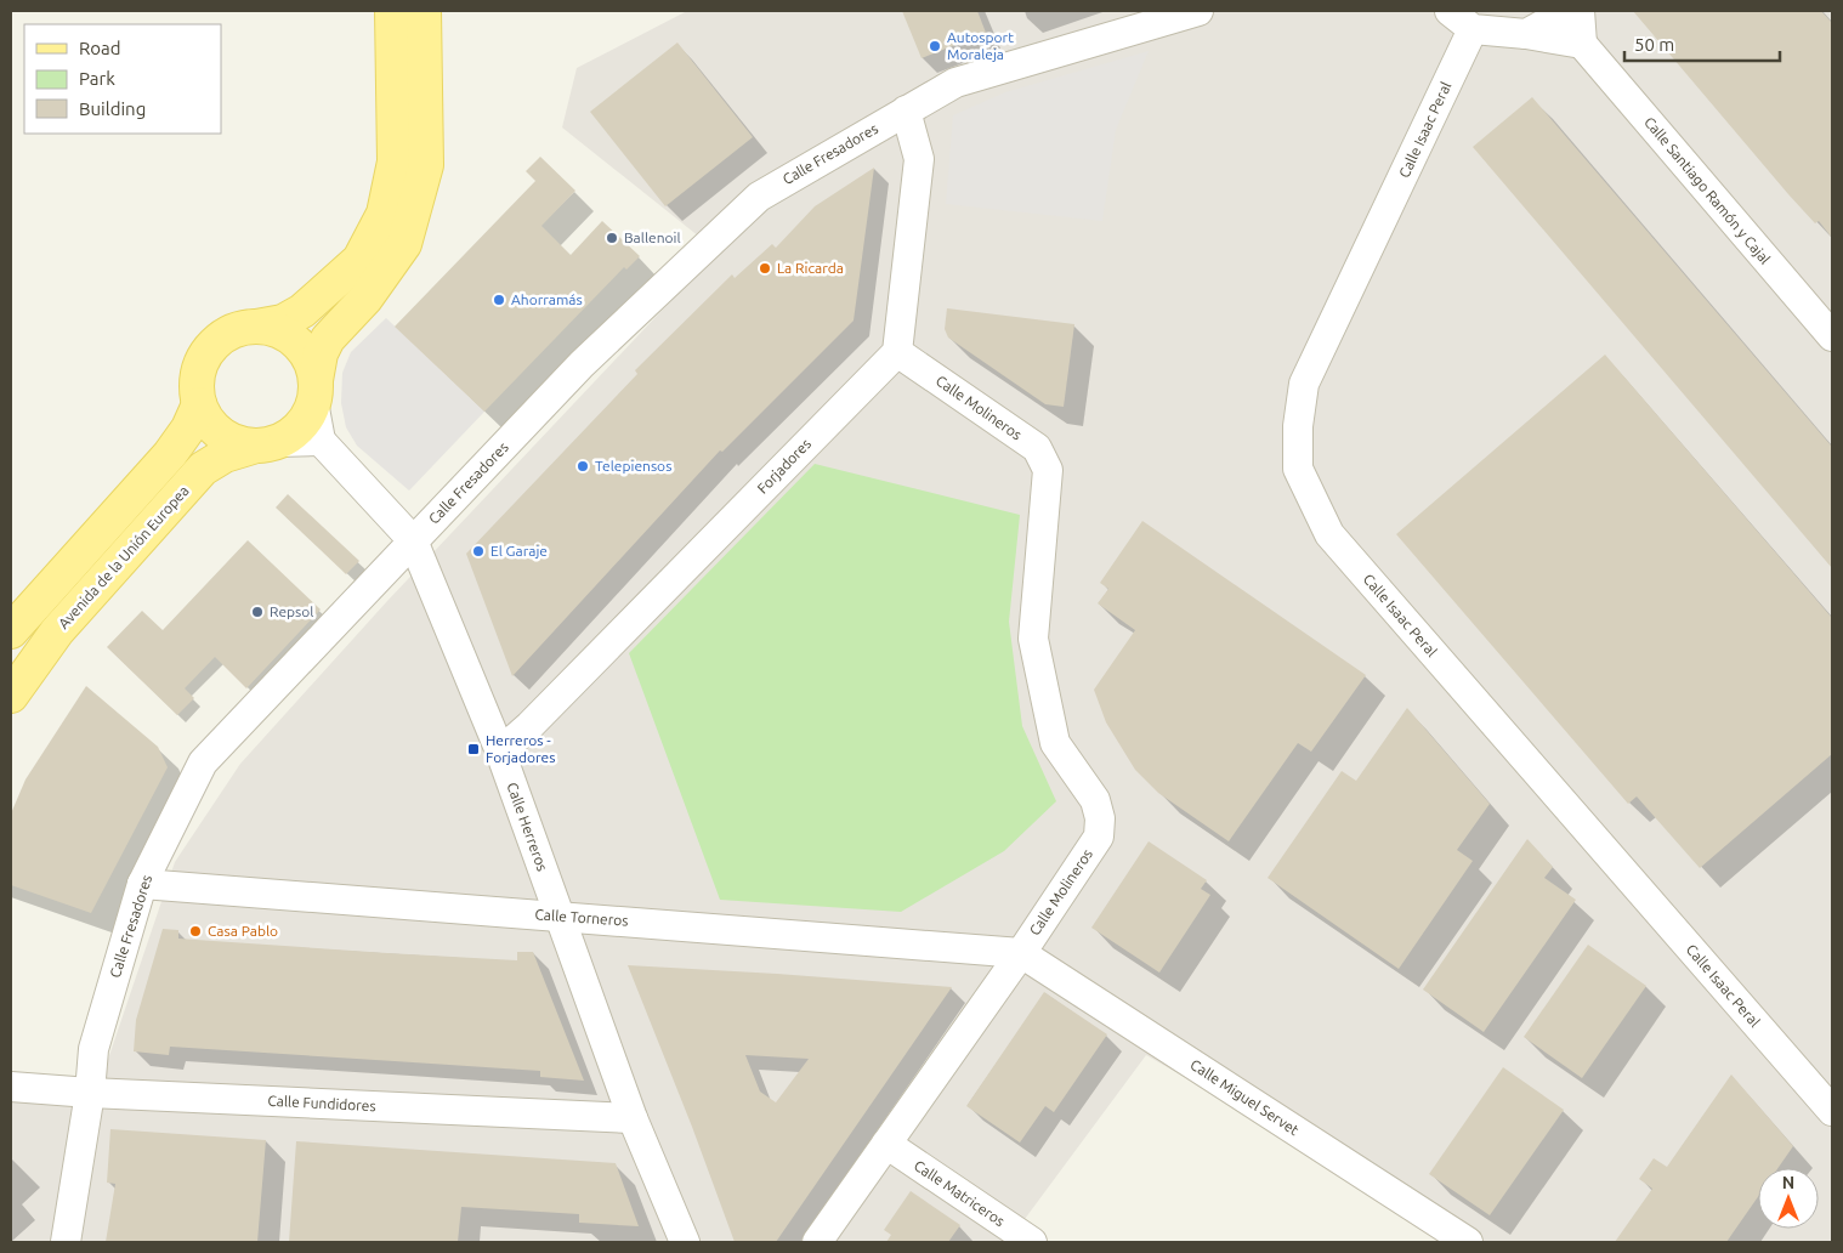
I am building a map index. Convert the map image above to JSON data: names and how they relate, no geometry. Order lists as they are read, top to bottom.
{
  "streets": {
    "main road": ["Avenida de la Unión Europea"],
    "street": [
      "Calle Isaac Peral",
      "Calle Fresadores",
      "Calle Santiago Ramón y Cajal",
      "Calle Molineros",
      "Forjadores",
      "Calle Herreros",
      "Calle Torneros",
      "Calle Miguel Servet",
      "Calle Fundidores",
      "Calle Matriceros"
    ]
  },
  "crossings": [
    ["Calle Fresadores", "Calle Herreros"],
    ["Calle Fresadores", "Calle Torneros"],
    ["Calle Fresadores", "Calle Fundidores"],
    ["Calle Molineros", "Forjadores"],
    ["Calle Molineros", "Calle Torneros"],
    ["Calle Molineros", "Calle Miguel Servet"],
    ["Calle Molineros", "Calle Matriceros"],
    ["Forjadores", "Calle Herreros"],
    ["Calle Herreros", "Calle Torneros"],
    ["Calle Herreros", "Calle Fundidores"],
    ["Calle Torneros", "Calle Miguel Servet"]
  ],
  "places": {
    "other": [
      "Autosport Moraleja",
      "Ballenoil",
      "La Ricarda",
      "Ahorramás",
      "Telepiensos",
      "El Garaje",
      "Repsol",
      "Casa Pablo"
    ],
    "transit": ["Herreros - Forjadores"]
  },
  "legend": ["Road", "Park", "Building"],
  "scale_bar": "50 m",
  "north": "top"
}
